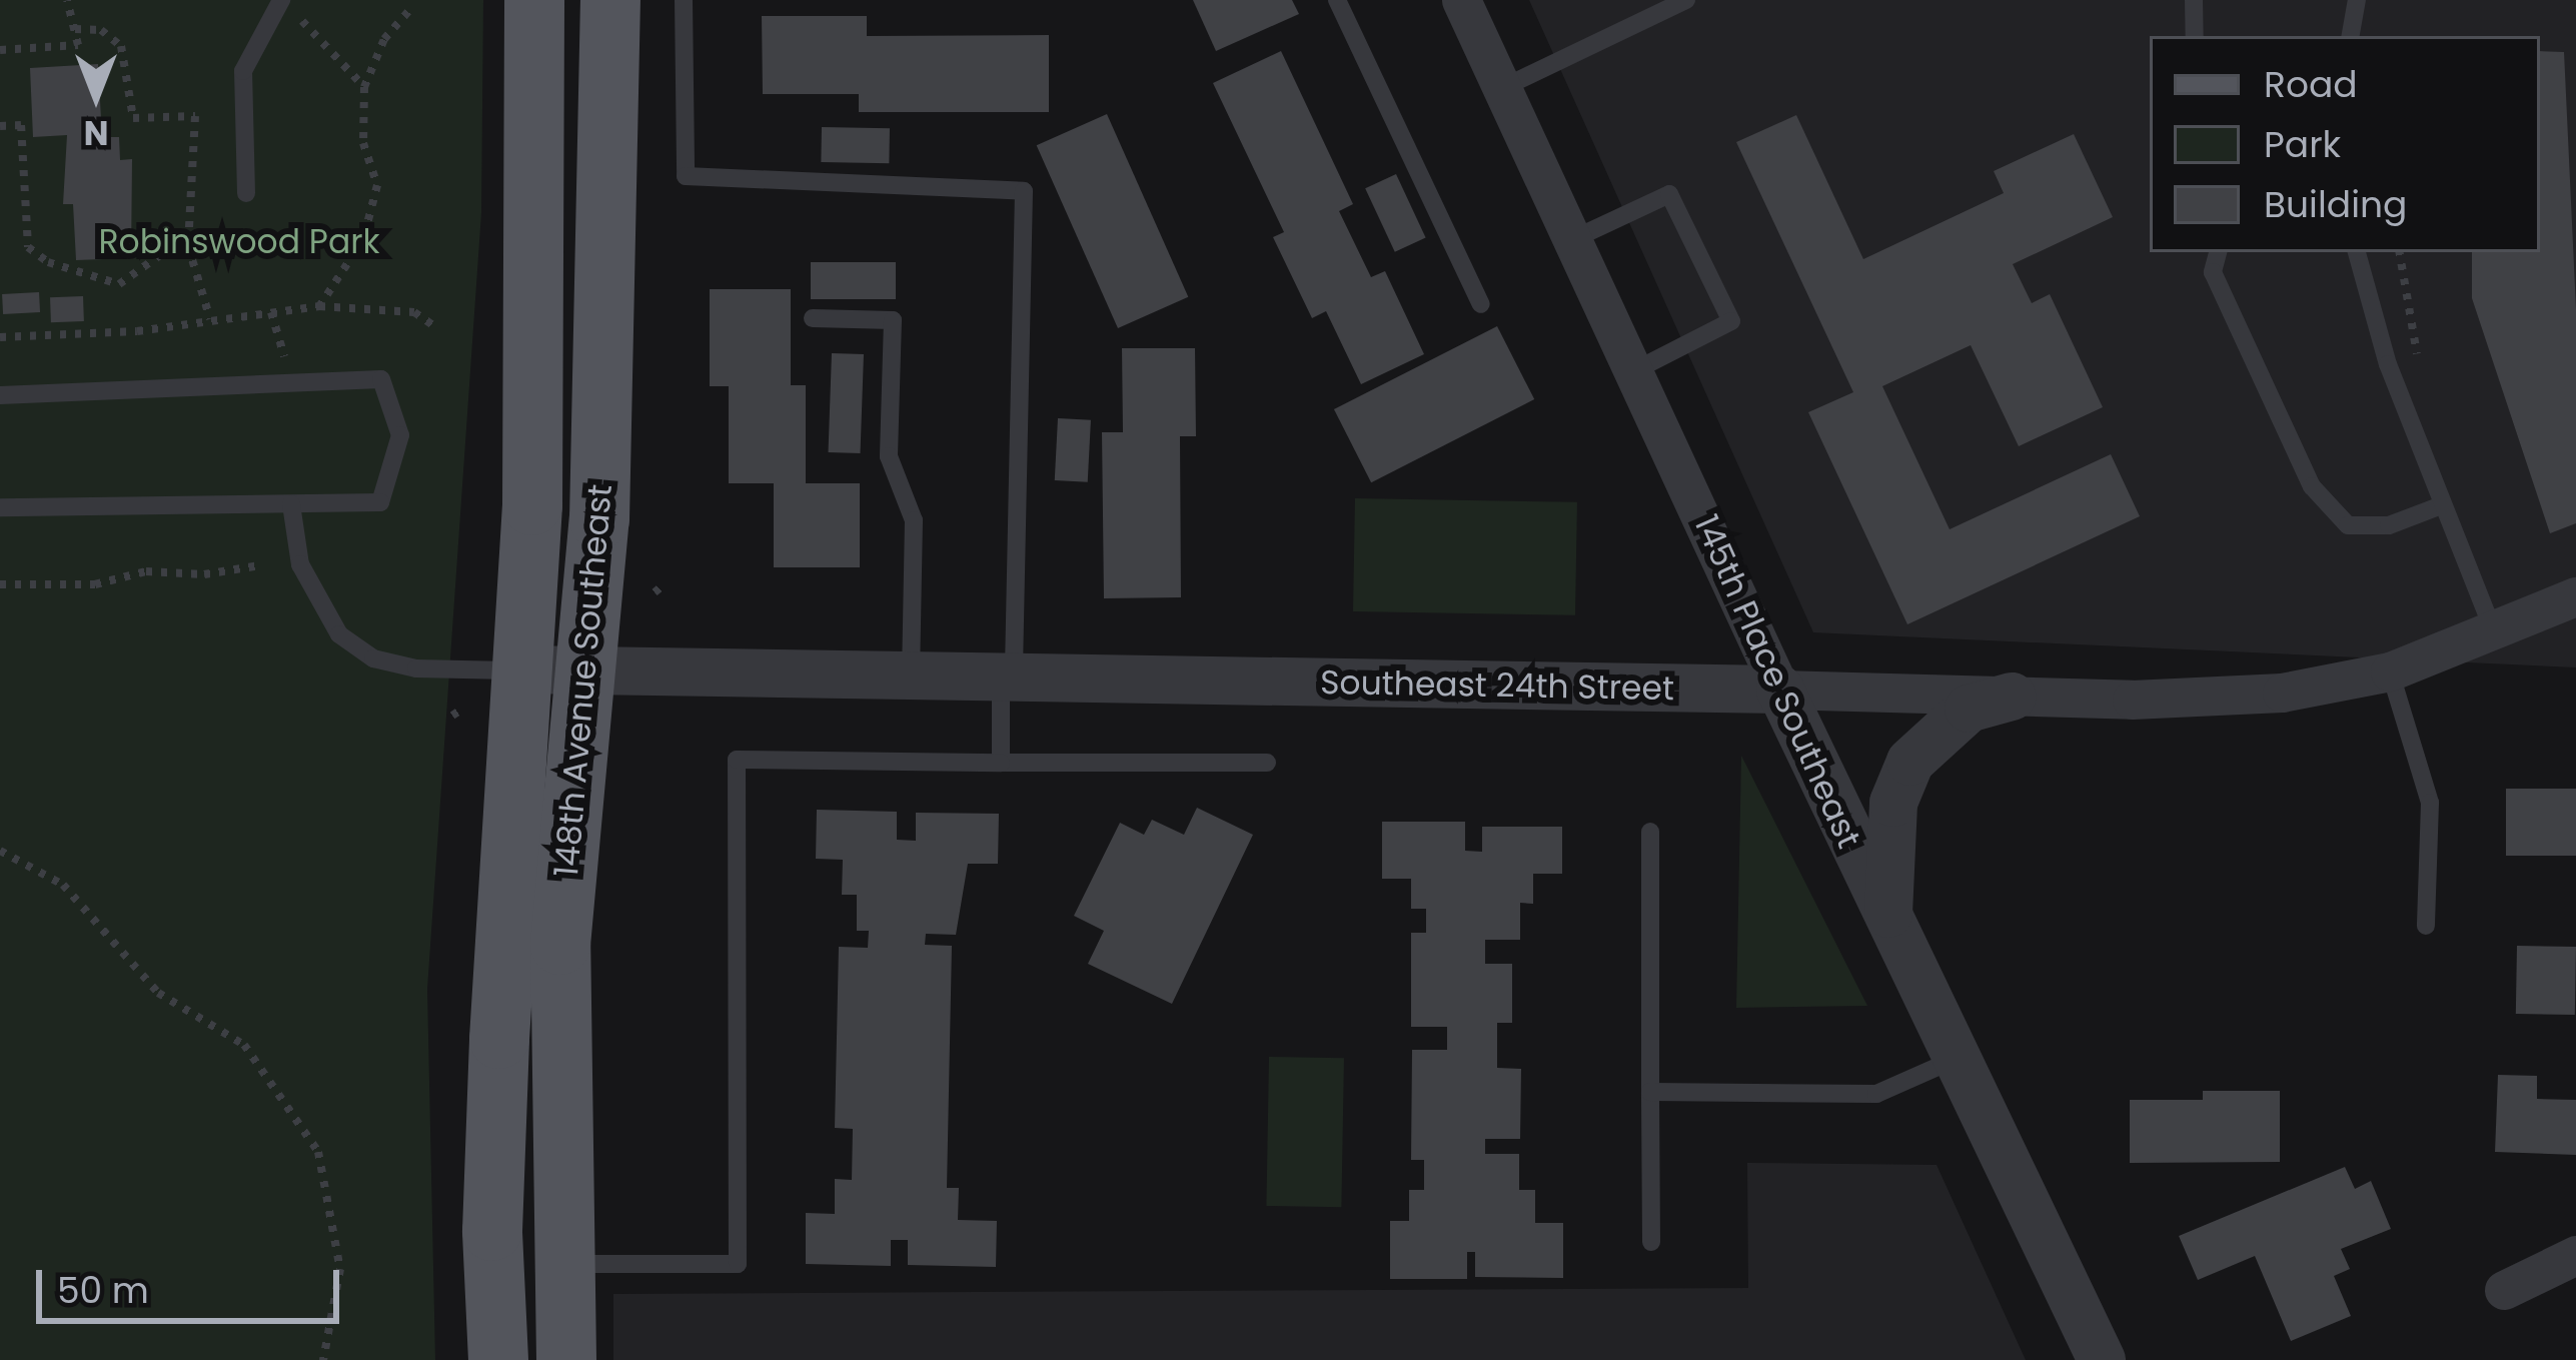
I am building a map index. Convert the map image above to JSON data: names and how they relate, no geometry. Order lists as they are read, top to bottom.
{
  "streets": {
    "main road": ["148th Avenue Southeast"],
    "street": ["145th Place Southeast", "Southeast 24th Street"]
  },
  "crossings": [
    ["148th Avenue Southeast", "Southeast 24th Street"],
    ["145th Place Southeast", "Southeast 24th Street"]
  ],
  "parks": ["Robinswood Park"],
  "legend": ["Road", "Park", "Building"],
  "scale_bar": "50 m",
  "north": "bottom"
}
